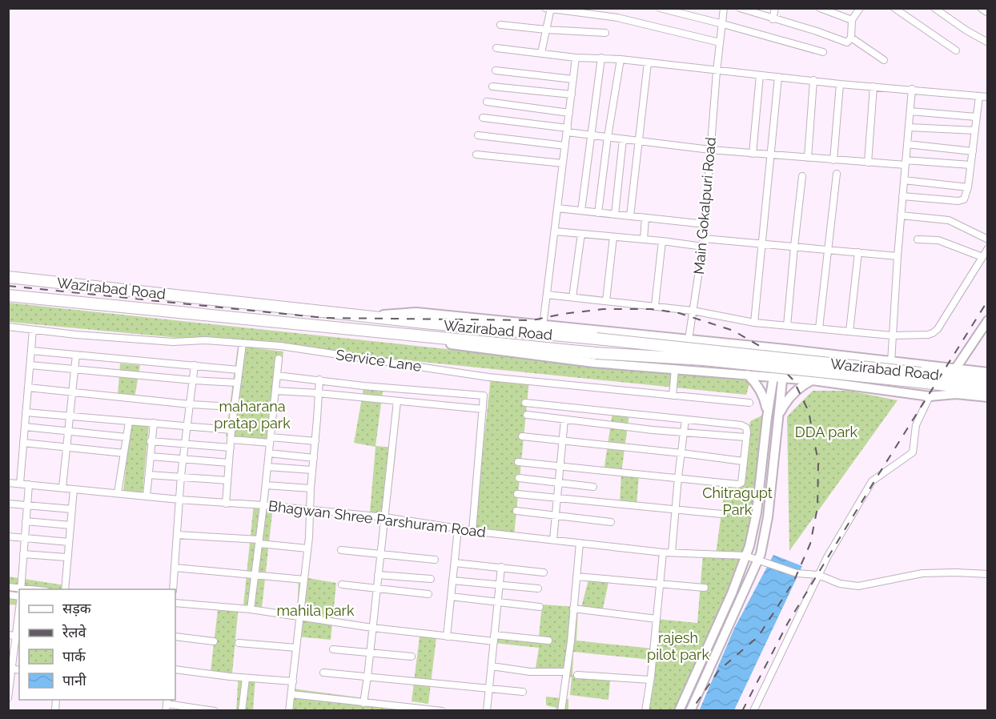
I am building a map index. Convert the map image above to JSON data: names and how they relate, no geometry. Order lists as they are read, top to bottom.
{
  "streets": {
    "highway": ["Wazirabad Road"],
    "street": ["Main Gokalpuri Road", "Service Lane", "Bhagwan Shree Parshuram Road"]
  },
  "parks": [
    "maharana pratap park",
    "DDA park",
    "Chitragupt Park",
    "mahila park",
    "rajesh pilot park"
  ],
  "legend": [
    "सड़क",
    "रेलवे",
    "पार्क",
    "पानी"
  ]
}
